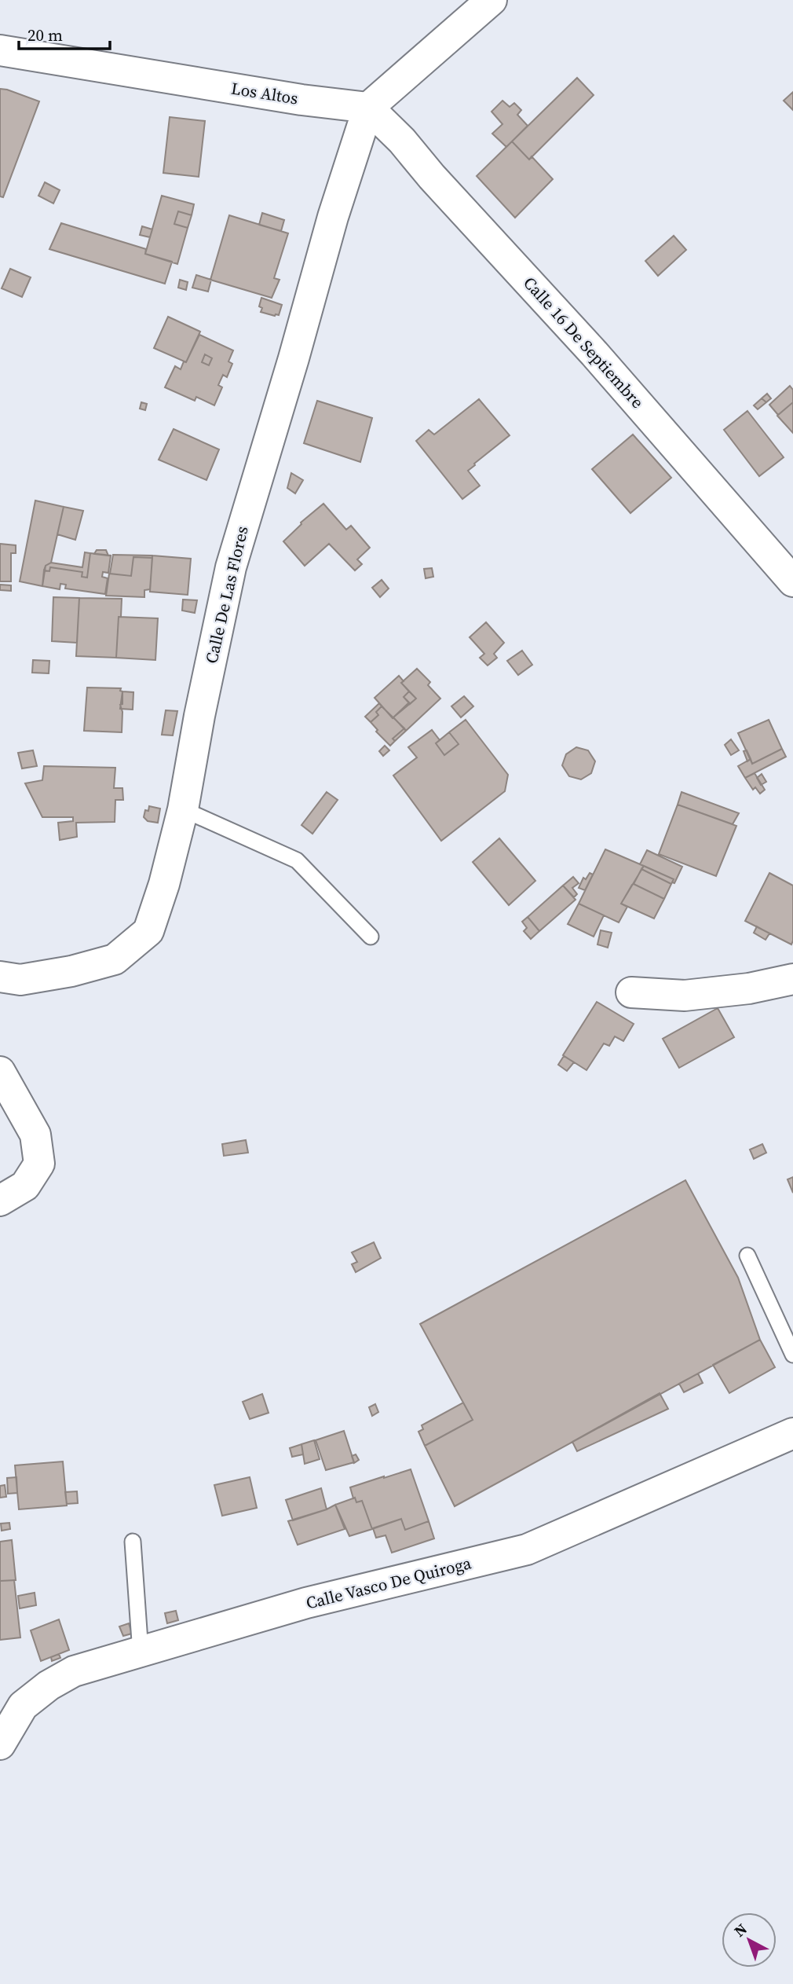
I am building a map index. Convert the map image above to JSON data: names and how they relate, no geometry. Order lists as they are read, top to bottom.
{
  "streets": {
    "street": [
      "Los Altos",
      "Calle 16 De Septiembre",
      "Calle De Las Flores",
      "Calle Vasco De Quiroga"
    ]
  },
  "crossings": [
    ["Los Altos", "Calle 16 De Septiembre"],
    ["Los Altos", "Calle De Las Flores"],
    ["Calle 16 De Septiembre", "Calle De Las Flores"]
  ],
  "scale_bar": "20 m",
  "north": "top left"
}
